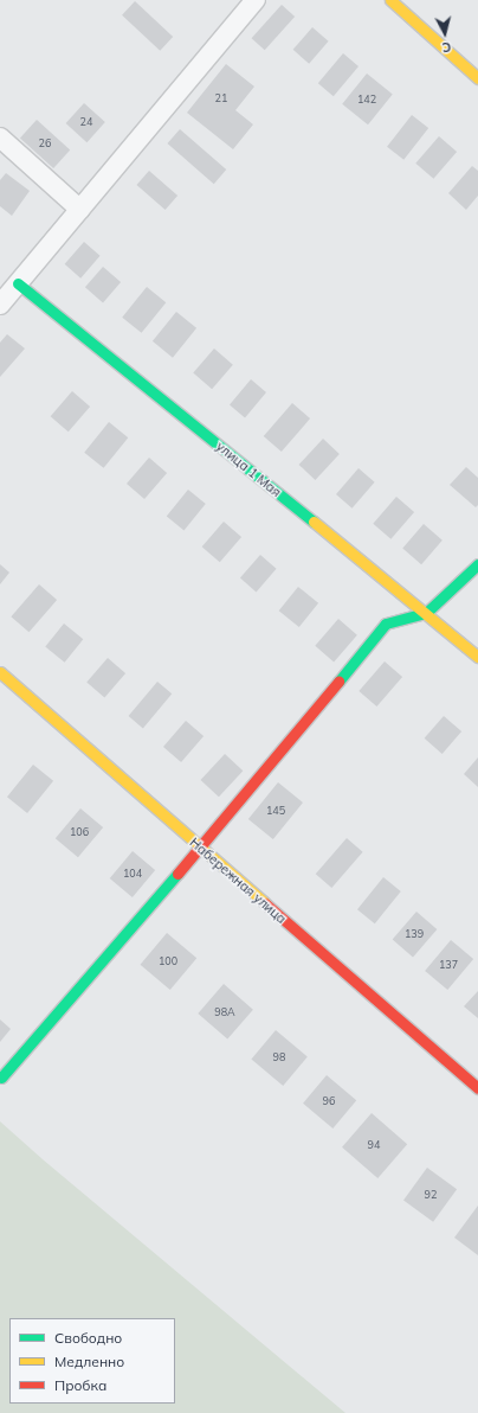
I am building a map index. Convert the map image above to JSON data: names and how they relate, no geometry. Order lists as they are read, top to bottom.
{
  "streets": {
    "street": ["улица 1 Мая", "Набережная улица"]
  },
  "house_numbers": [
    "21",
    "142",
    "24",
    "26",
    "145",
    "106",
    "104",
    "139",
    "100",
    "137",
    "98А",
    "98",
    "96",
    "94",
    "92"
  ],
  "legend": ["Свободно", "Медленно", "Пробка"],
  "north": "bottom"
}
